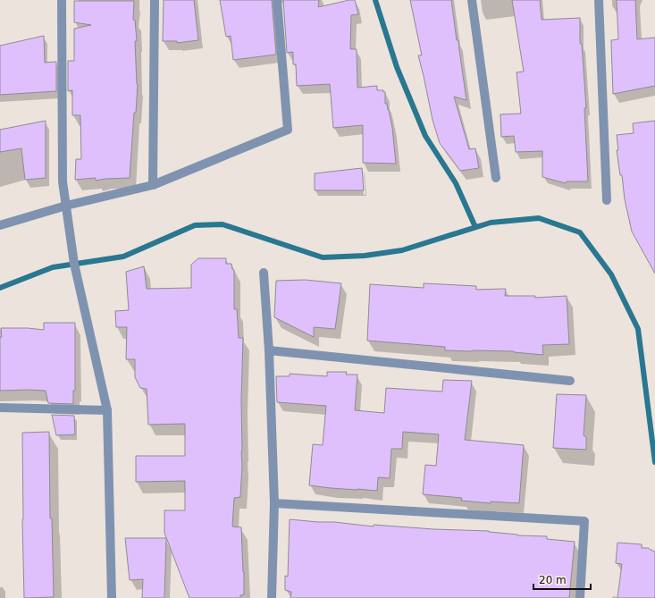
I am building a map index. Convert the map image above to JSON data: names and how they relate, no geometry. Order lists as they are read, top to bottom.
{
  "scale_bar": "20 m"
}
